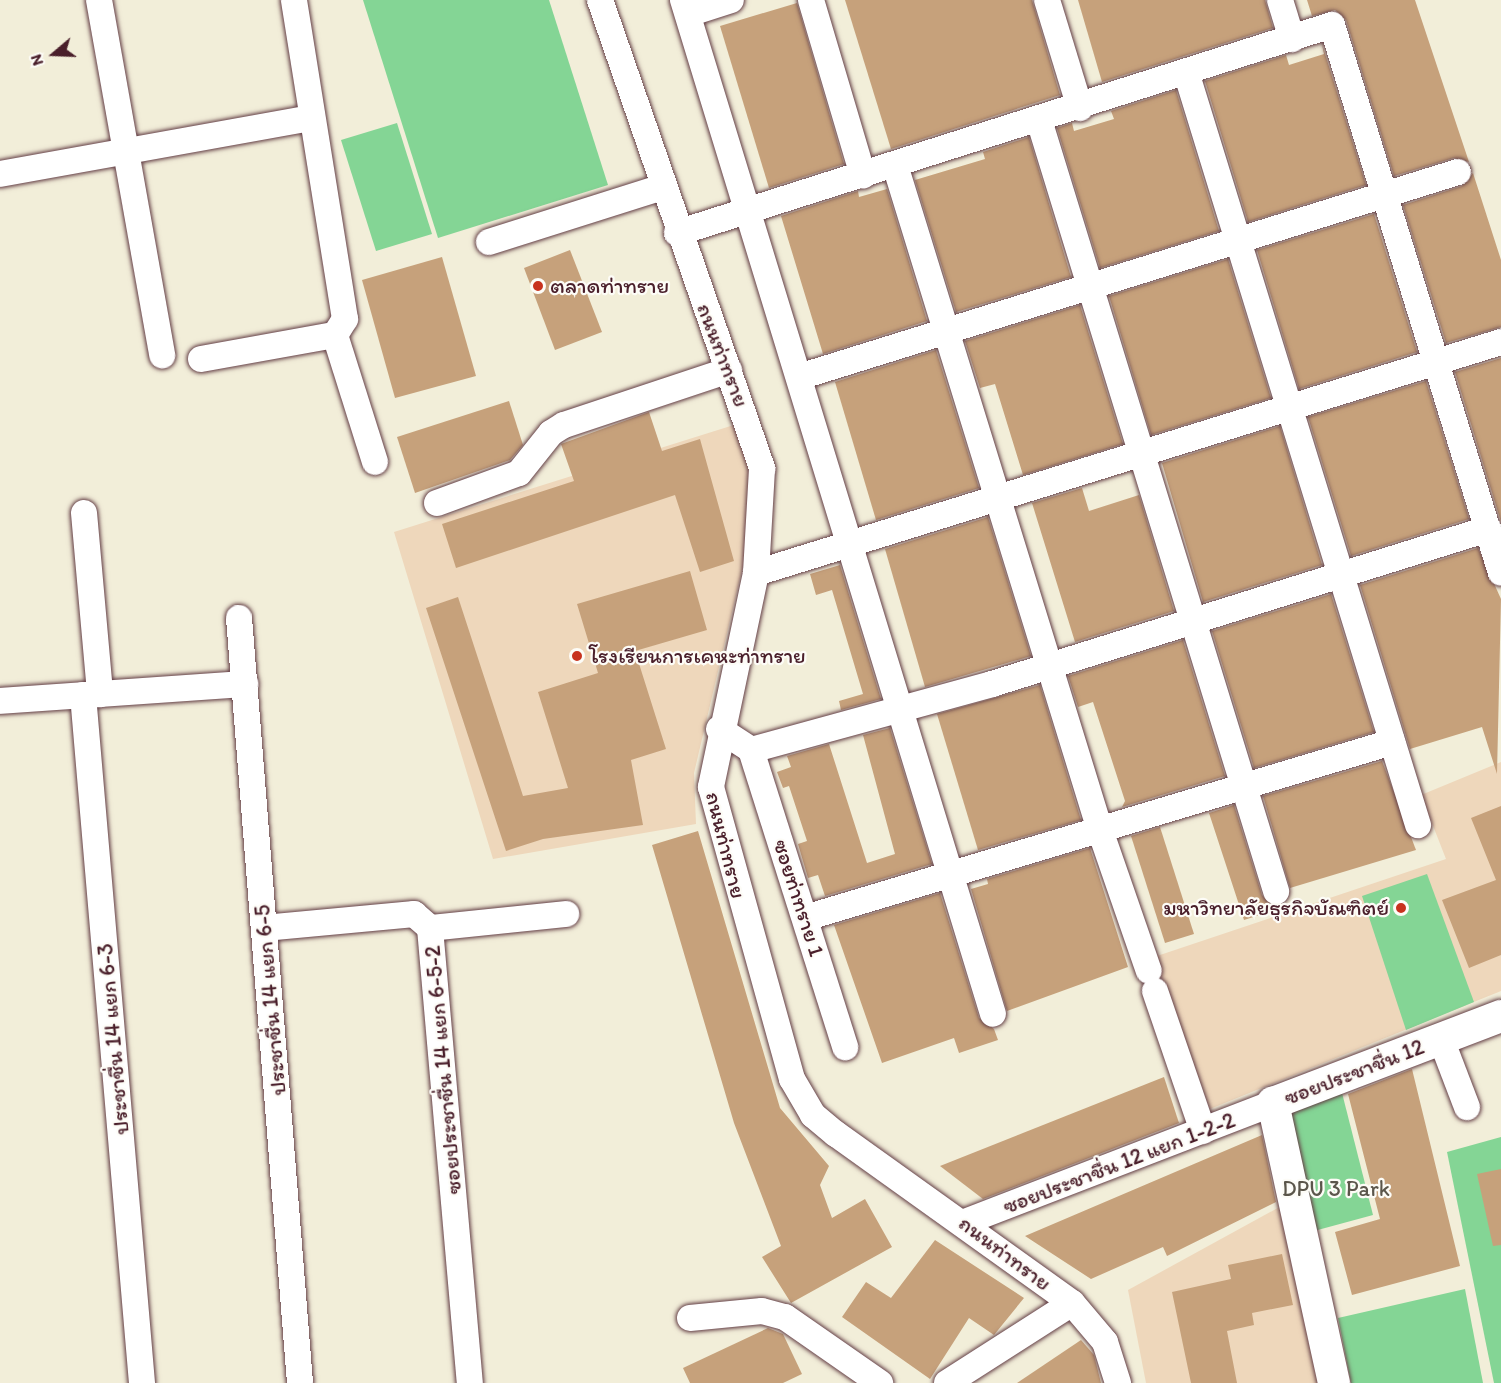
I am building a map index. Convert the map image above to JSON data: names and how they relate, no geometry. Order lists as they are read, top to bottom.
{
  "streets": {
    "main road": ["ซอยประชาชื่น 12"],
    "street": [
      "ถนนท่าทราย",
      "ซอยท่าทราย 1",
      "ประชาชื่น 14 แยก 6-5",
      "ประชาชื่น 14 แยก 6-3",
      "ซอยประชาชื่น 14 แยก 6-5-2",
      "ซอยประชาชื่น 12 แยก 1-2-2"
    ]
  },
  "crossings": [
    ["ถนนท่าทราย", "ซอยประชาชื่น 12 แยก 1-2-2"],
    ["ประชาชื่น 14 แยก 6-5", "ซอยประชาชื่น 14 แยก 6-5-2"],
    ["ซอยประชาชื่น 12", "ซอยประชาชื่น 12 แยก 1-2-2"]
  ],
  "parks": ["DPU 3 Park"],
  "places": ["ตลาดท่าทราย", "โรงเรียนการเคหะท่าทราย", "มหาวิทยาลัยธุรกิจบัณฑิตย์"],
  "north": "left"
}
